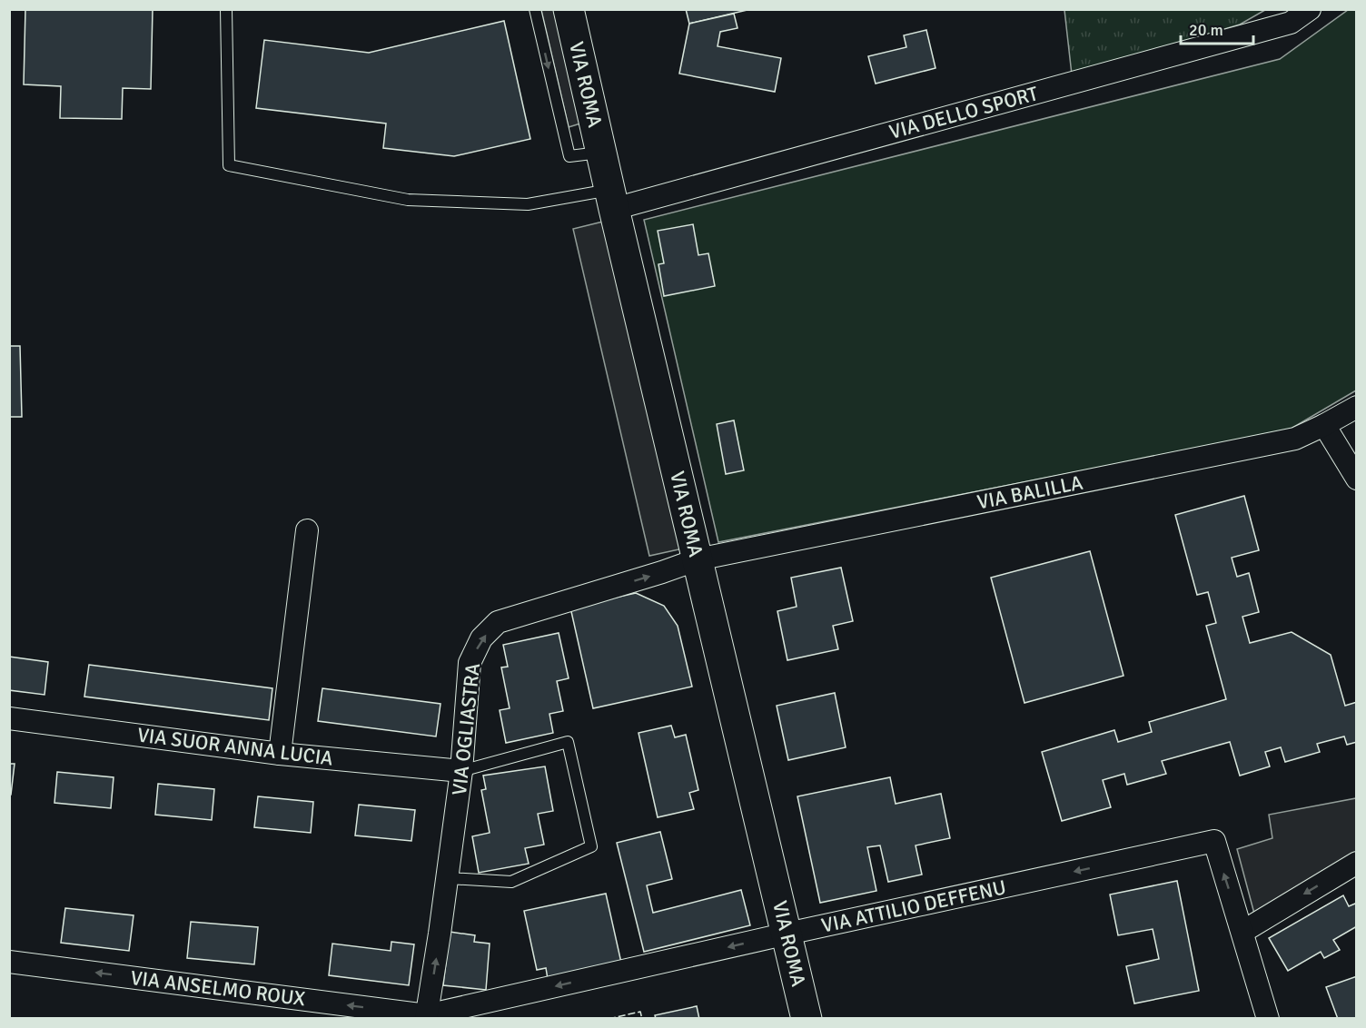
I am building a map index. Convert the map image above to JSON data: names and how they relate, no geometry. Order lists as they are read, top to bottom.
{
  "streets": {
    "main road": ["VIA ROMA"],
    "street": [
      "VIA DELLO SPORT",
      "VIA BALILLA",
      "VIA OGLIASTRA",
      "VIA SUOR ANNA LUCIA",
      "VIA ATTILIO DEFFENU",
      "VIA ANSELMO ROUX"
    ]
  },
  "crossings": [
    ["VIA ROMA", "VIA DELLO SPORT"],
    ["VIA ROMA", "VIA BALILLA"],
    ["VIA ROMA", "VIA OGLIASTRA"],
    ["VIA ROMA", "VIA ATTILIO DEFFENU"],
    ["VIA BALILLA", "VIA OGLIASTRA"],
    ["VIA OGLIASTRA", "VIA SUOR ANNA LUCIA"],
    ["VIA OGLIASTRA", "VIA ATTILIO DEFFENU"],
    ["VIA OGLIASTRA", "VIA ANSELMO ROUX"],
    ["VIA ATTILIO DEFFENU", "VIA ANSELMO ROUX"]
  ],
  "one_way": ["VIA OGLIASTRA", "VIA ATTILIO DEFFENU", "VIA ANSELMO ROUX"],
  "scale_bar": "20 m"
}
